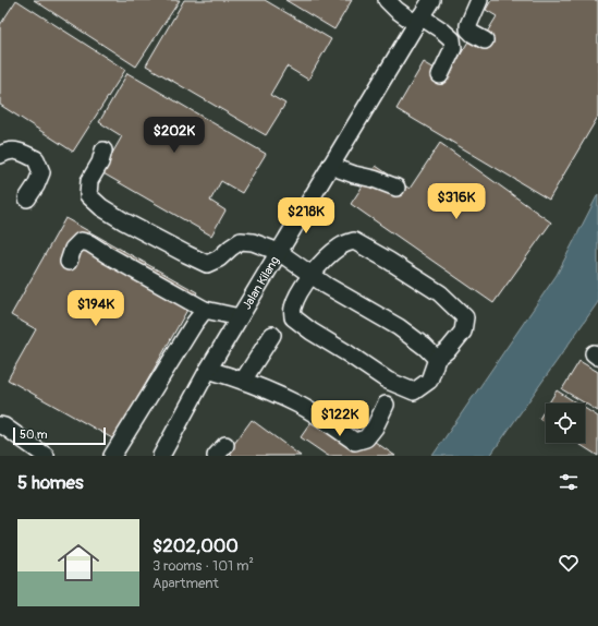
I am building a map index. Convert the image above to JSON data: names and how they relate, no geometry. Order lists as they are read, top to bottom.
{
  "streets": {
    "street": ["Jalan Kilang"]
  },
  "scale_bar": "50 m",
  "page": {
    "price": [
      "$202K",
      "$316K",
      "$218K",
      "$194K",
      "$122K"
    ],
    "scale": "50 m",
    "heading": "5 homes",
    "list": [
      {
        "name": "$202,000",
        "note": "3 rooms · 101 m² · Apartment"
      }
    ]
  }
}
